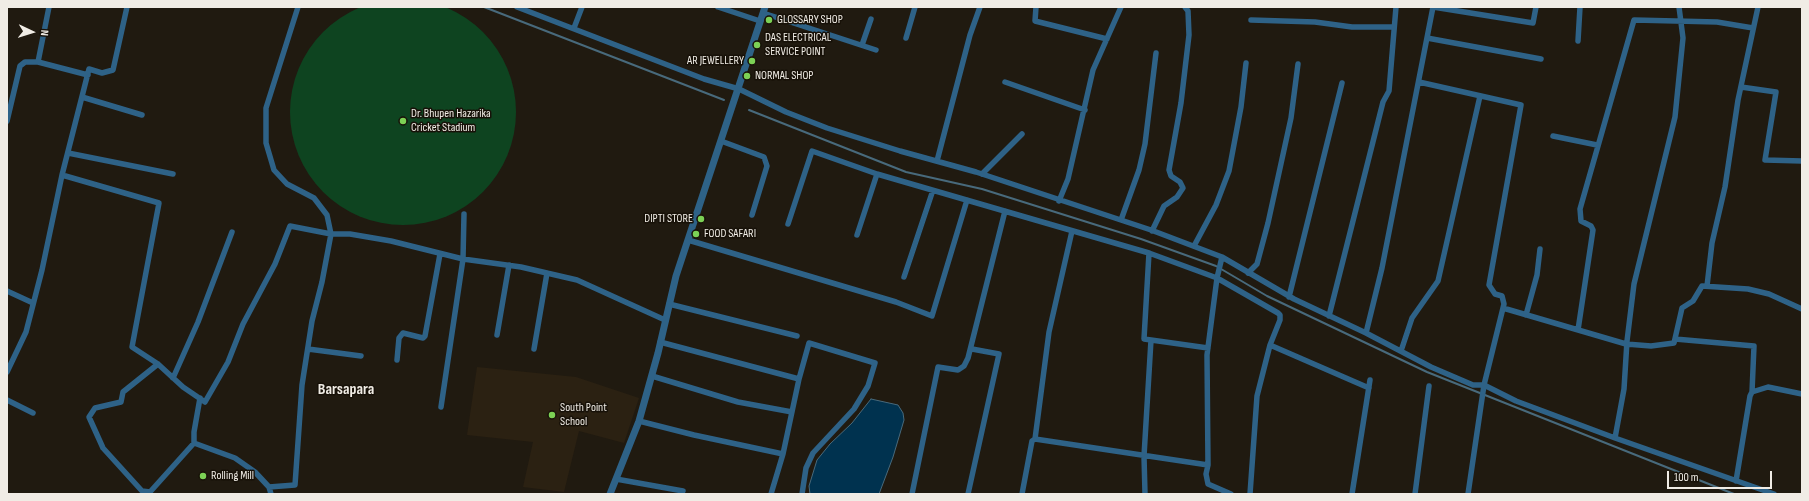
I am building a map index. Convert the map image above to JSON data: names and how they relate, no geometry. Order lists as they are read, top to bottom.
{
  "districts": ["Barsapara"],
  "places": [
    "GLOSSARY SHOP",
    "DAS ELECTRICAL SERVICE POINT",
    "AR JEWELLERY",
    "NORMAL SHOP",
    "Dr. Bhupen Hazarika Cricket Stadium",
    "DIPTI STORE",
    "FOOD SAFARI",
    "South Point School",
    "Rolling Mill"
  ],
  "scale_bar": "100 m",
  "north": "right"
}
